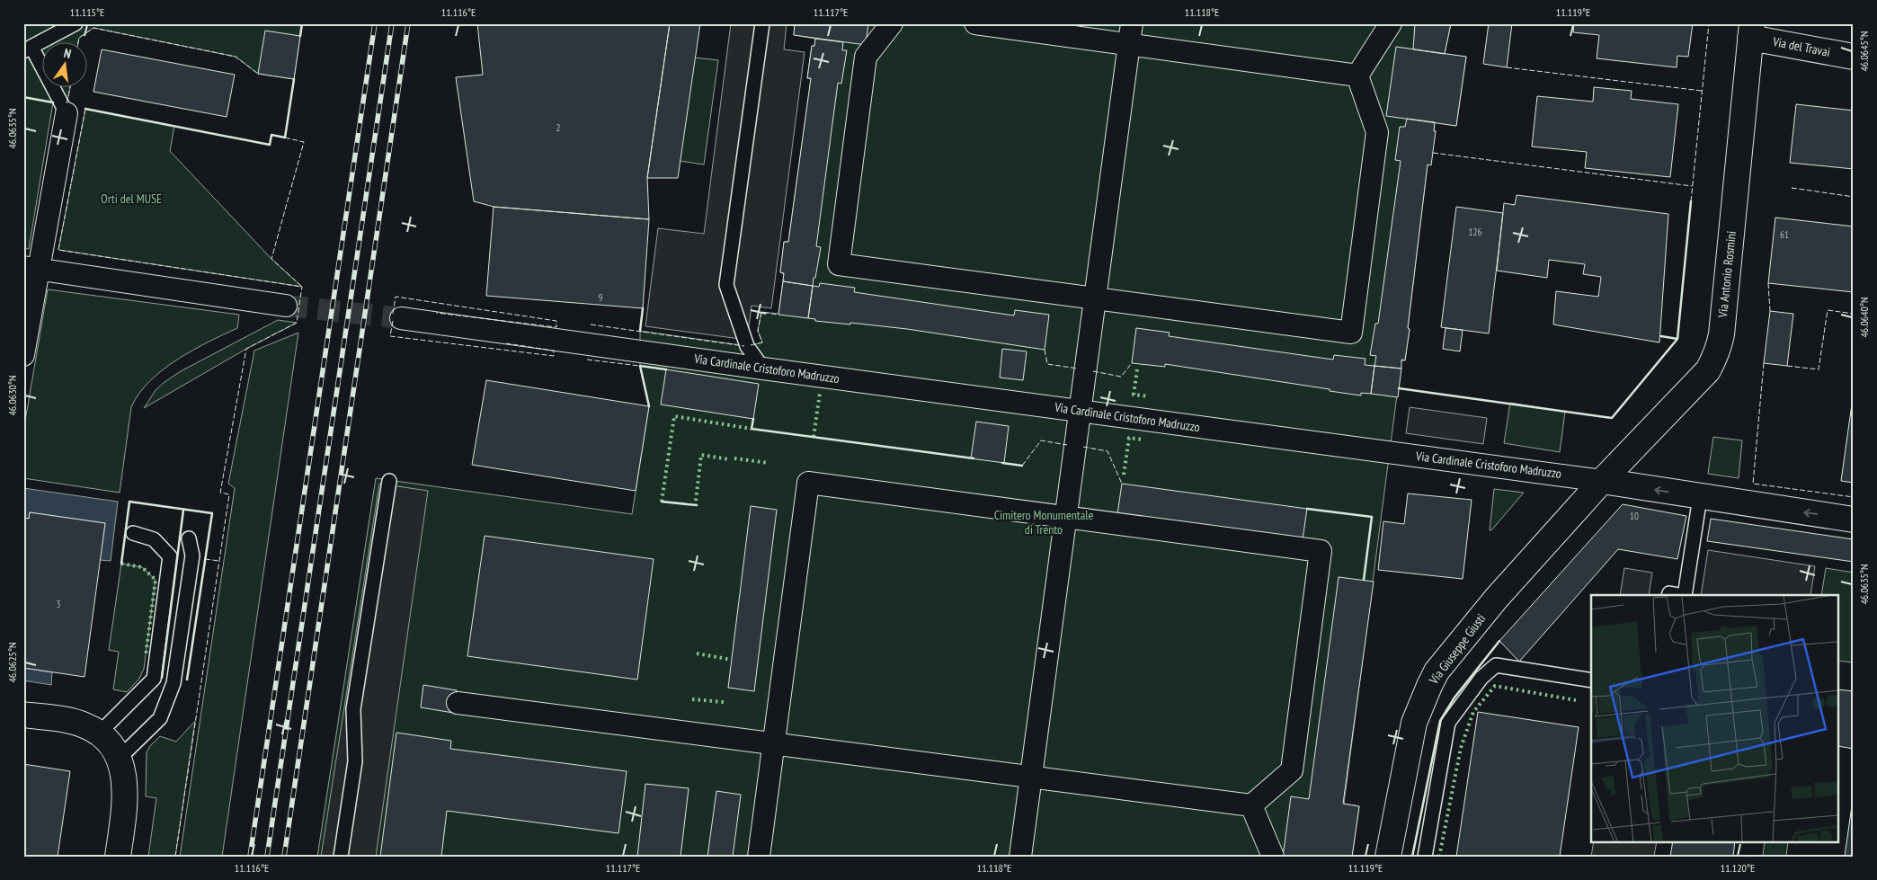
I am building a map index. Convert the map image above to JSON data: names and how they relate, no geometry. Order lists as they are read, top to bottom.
{
  "streets": {
    "street": [
      "Via del Travai",
      "Via Antonio Rosmini",
      "Via Cardinale Cristoforo Madruzzo",
      "Via Giuseppe Giusti"
    ]
  },
  "crossings": [
    ["Via del Travai", "Via Antonio Rosmini"],
    ["Via Antonio Rosmini", "Via Cardinale Cristoforo Madruzzo"],
    ["Via Antonio Rosmini", "Via Giuseppe Giusti"],
    ["Via Cardinale Cristoforo Madruzzo", "Via Giuseppe Giusti"]
  ],
  "parks": ["Orti del MUSE", "Cimitero Monumentale di Trento"],
  "house_numbers": [
    "2",
    "126",
    "61",
    "9",
    "10",
    "3"
  ],
  "north": "top",
  "coordinates": [
    "11.115°E",
    "11.116°E",
    "11.117°E",
    "11.118°E",
    "11.119°E",
    "46.0645°N",
    "46.0635°N",
    "46.0640°N",
    "46.0630°N",
    "46.0625°N",
    "11.120°E"
  ]
}
